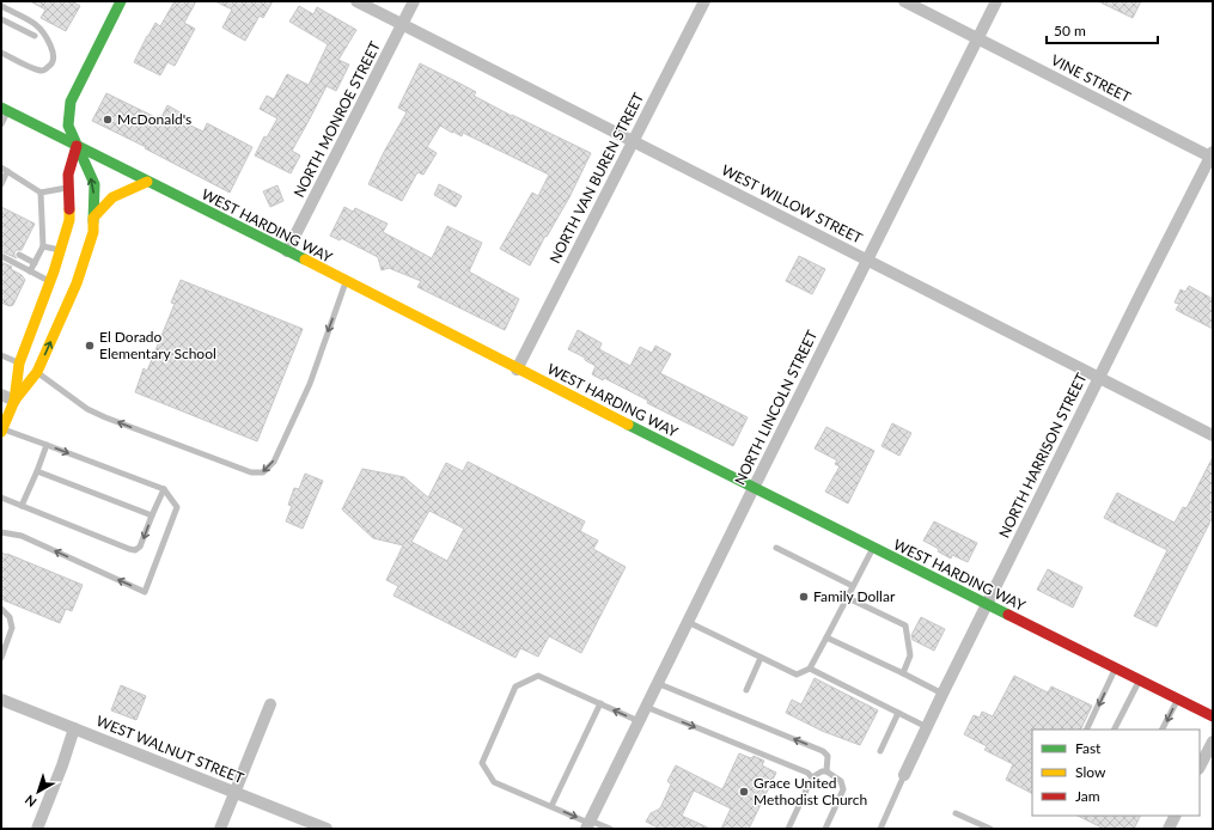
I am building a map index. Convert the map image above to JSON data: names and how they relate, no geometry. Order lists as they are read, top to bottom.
{
  "streets": {
    "street": [
      "VINE STREET",
      "NORTH MONROE STREET",
      "NORTH VAN BUREN STREET",
      "WEST WILLOW STREET",
      "WEST HARDING WAY",
      "NORTH LINCOLN STREET",
      "NORTH HARRISON STREET",
      "WEST WALNUT STREET"
    ]
  },
  "crossings": [
    ["VINE STREET", "NORTH LINCOLN STREET"],
    ["VINE STREET", "NORTH HARRISON STREET"],
    ["NORTH MONROE STREET", "WEST WILLOW STREET"],
    ["NORTH MONROE STREET", "WEST HARDING WAY"],
    ["NORTH VAN BUREN STREET", "WEST WILLOW STREET"],
    ["NORTH VAN BUREN STREET", "WEST HARDING WAY"],
    ["WEST WILLOW STREET", "NORTH LINCOLN STREET"],
    ["WEST WILLOW STREET", "NORTH HARRISON STREET"],
    ["WEST HARDING WAY", "NORTH LINCOLN STREET"],
    ["WEST HARDING WAY", "NORTH HARRISON STREET"]
  ],
  "places": [
    "McDonald's",
    "El Dorado Elementary School",
    "Family Dollar",
    "Grace United Methodist Church"
  ],
  "legend": ["Fast", "Slow", "Jam"],
  "scale_bar": "50 m",
  "north": "bottom left"
}
